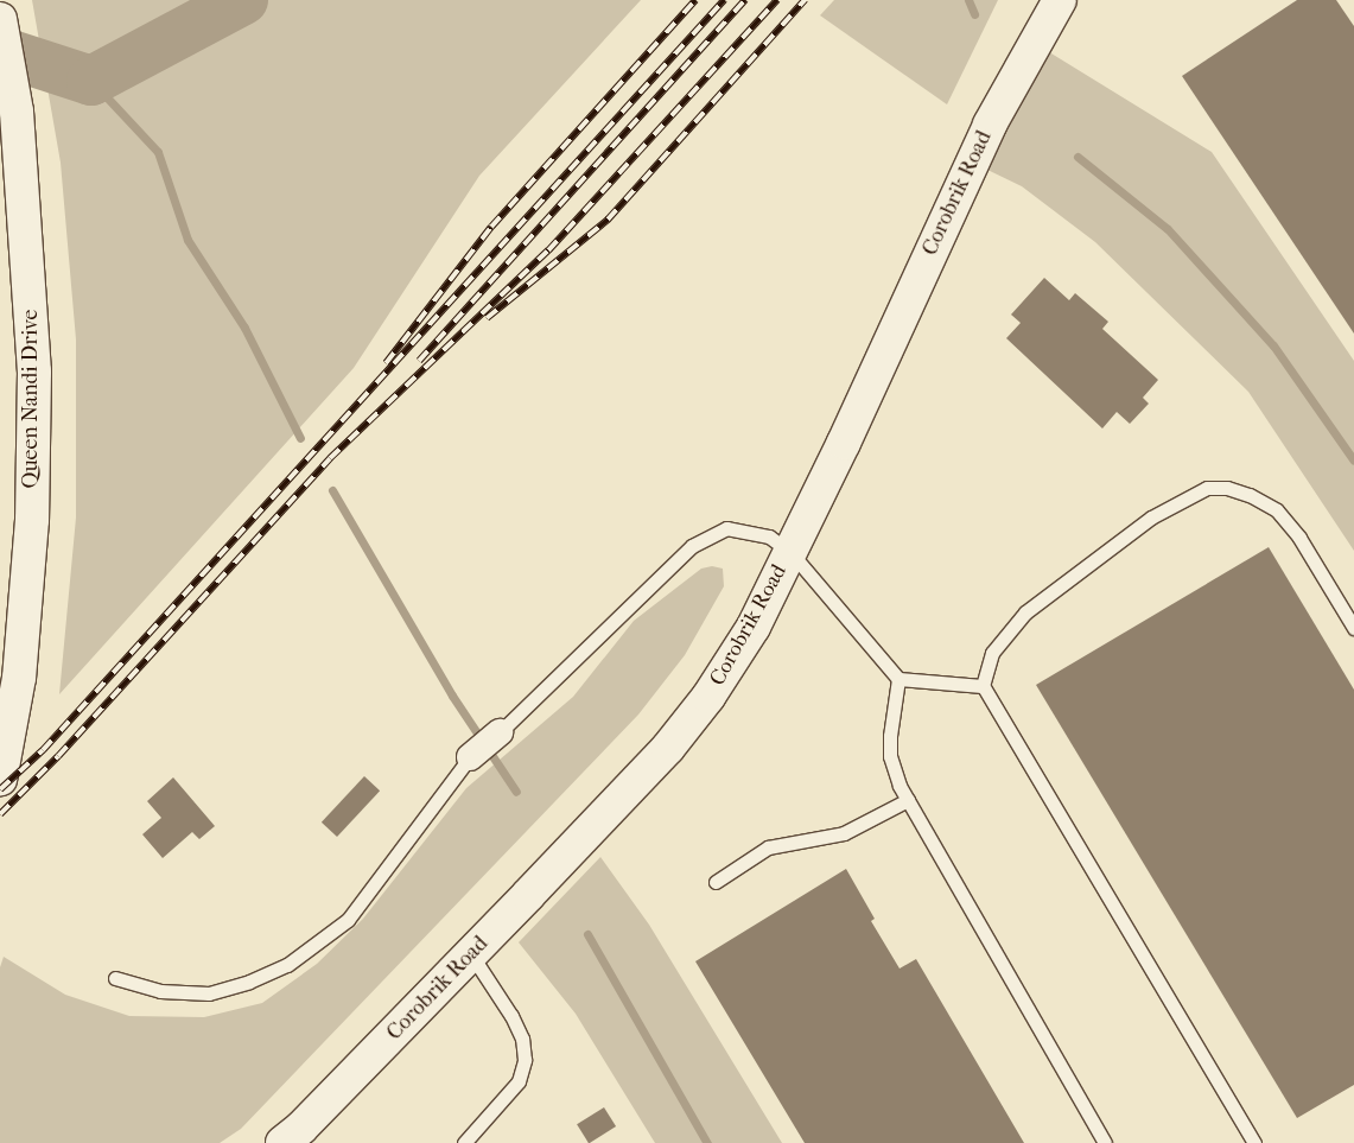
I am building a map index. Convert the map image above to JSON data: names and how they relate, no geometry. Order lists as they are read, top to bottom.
{
  "streets": {
    "street": ["Corobrik Road", "Queen Nandi Drive"]
  }
}
